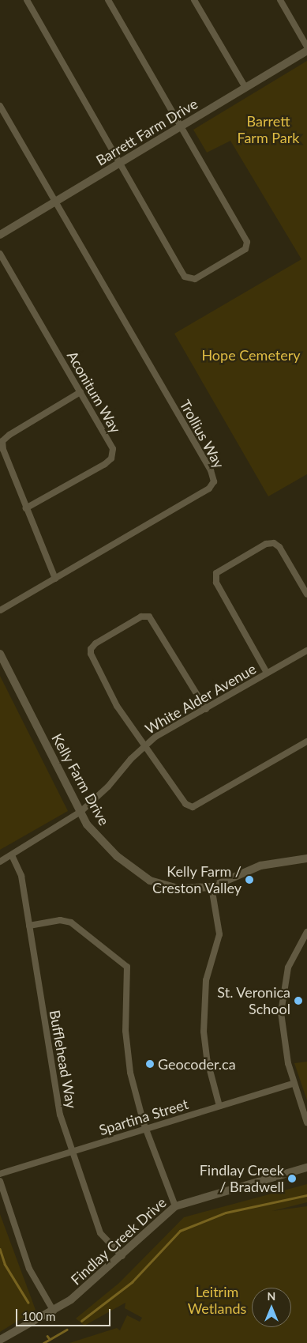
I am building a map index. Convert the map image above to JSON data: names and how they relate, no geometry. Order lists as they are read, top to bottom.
{
  "streets": {
    "street": [
      "Barrett Farm Drive",
      "Aconitum Way",
      "Trollius Way",
      "White Alder Avenue",
      "Kelly Farm Drive",
      "Bufflehead Way",
      "Spartina Street",
      "Findlay Creek Drive"
    ]
  },
  "crossings": [
    ["Barrett Farm Drive", "Trollius Way"],
    ["White Alder Avenue", "Kelly Farm Drive"],
    ["White Alder Avenue", "Bufflehead Way"],
    ["Bufflehead Way", "Spartina Street"],
    ["Bufflehead Way", "Findlay Creek Drive"]
  ],
  "parks": ["Barrett Farm Park", "Hope Cemetery", "Leitrim Wetlands"],
  "places": [
    "Kelly Farm / Creston Valley",
    "St. Veronica School",
    "Geocoder.ca",
    "Findlay Creek / Bradwell"
  ],
  "scale_bar": "100 m",
  "north": "top"
}
